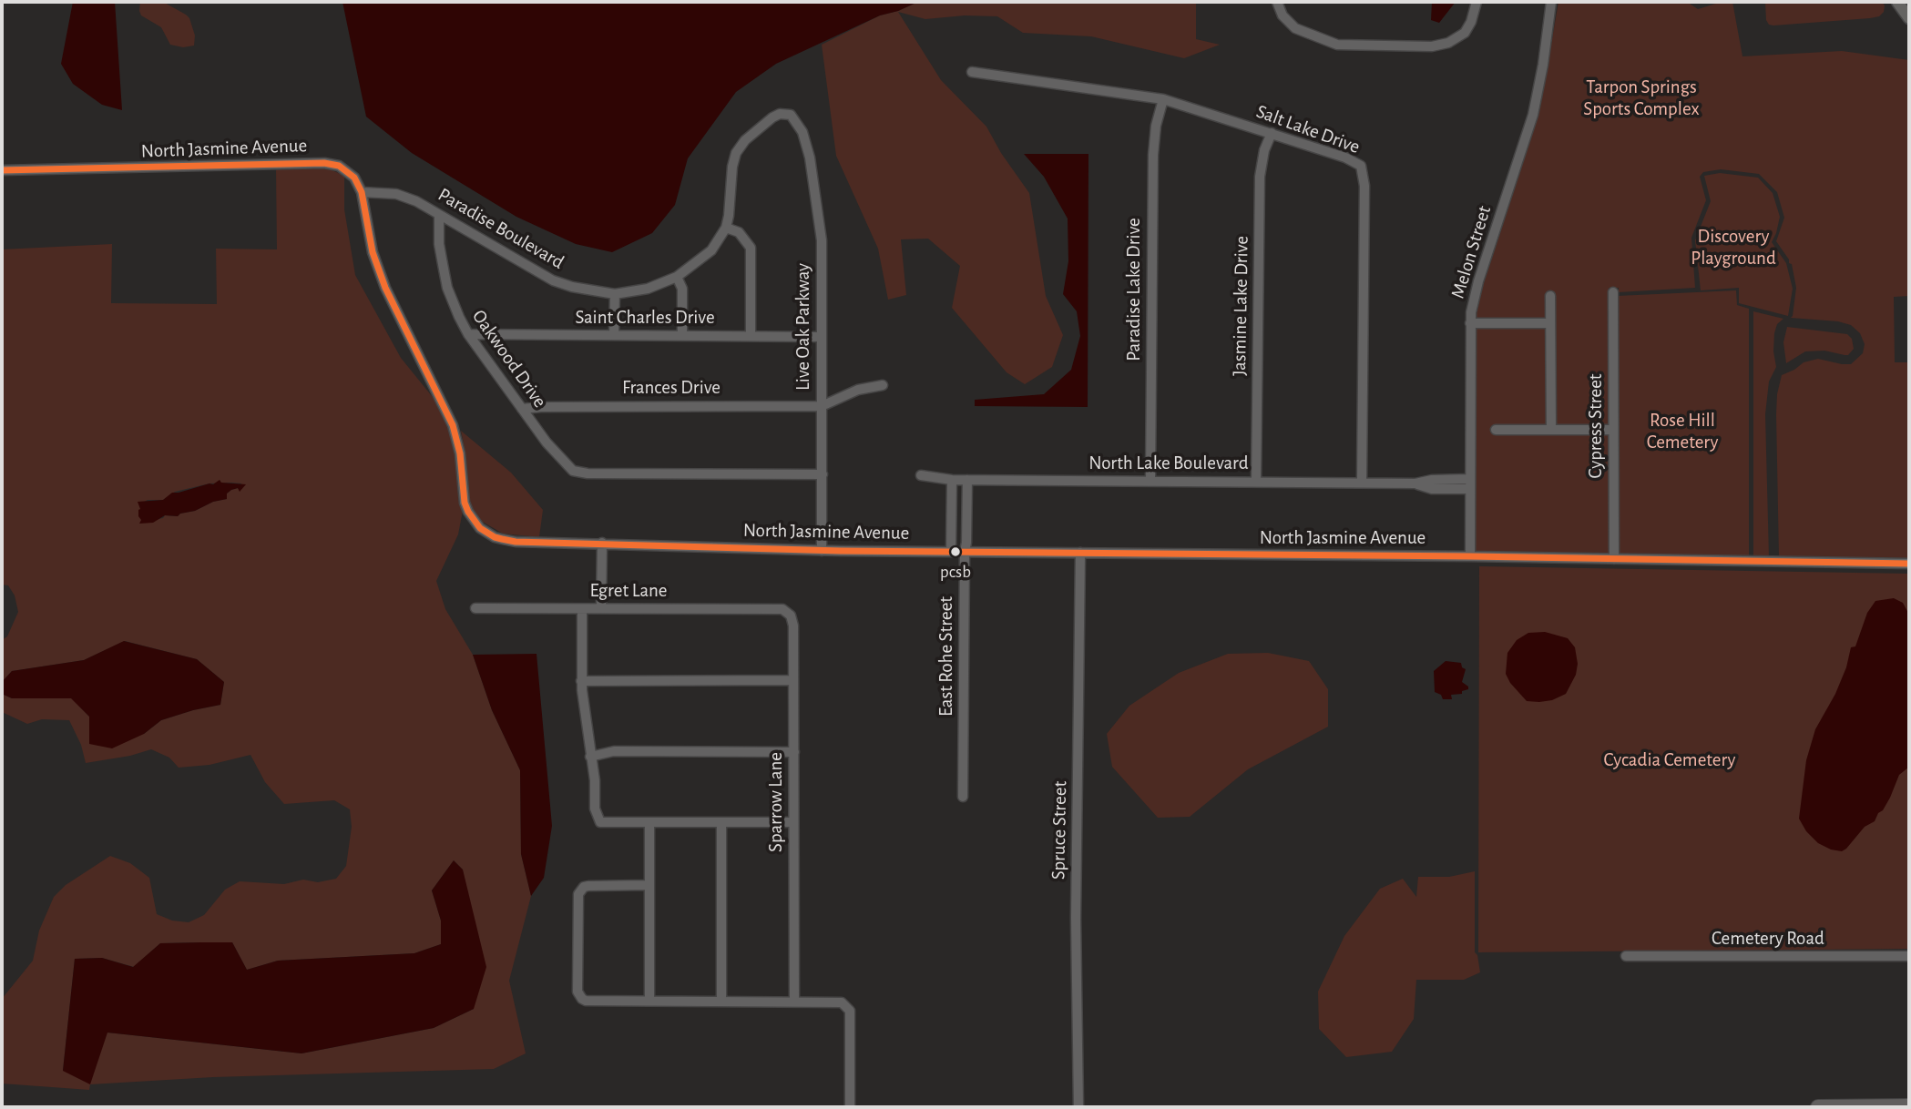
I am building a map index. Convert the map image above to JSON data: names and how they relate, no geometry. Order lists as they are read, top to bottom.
{
  "streets": {
    "street": [
      "Salt Lake Drive",
      "North Jasmine Avenue",
      "Paradise Boulevard",
      "Melon Street",
      "Paradise Lake Drive",
      "Jasmine Lake Drive",
      "Saint Charles Drive",
      "Live Oak Parkway",
      "Oakwood Drive",
      "Frances Drive",
      "Cypress Street",
      "North Lake Boulevard",
      "Egret Lane",
      "East Rohe Street",
      "Sparrow Lane",
      "Spruce Street",
      "Cemetery Road"
    ]
  },
  "crossings": [
    ["Salt Lake Drive", "Paradise Lake Drive"],
    ["Salt Lake Drive", "Jasmine Lake Drive"],
    ["Salt Lake Drive", "North Lake Boulevard"],
    ["North Jasmine Avenue", "Paradise Boulevard"],
    ["North Jasmine Avenue", "Melon Street"],
    ["North Jasmine Avenue", "Live Oak Parkway"],
    ["North Jasmine Avenue", "Cypress Street"],
    ["North Jasmine Avenue", "East Rohe Street"],
    ["North Jasmine Avenue", "Spruce Street"],
    ["Paradise Boulevard", "Live Oak Parkway"],
    ["Paradise Boulevard", "Oakwood Drive"],
    ["Melon Street", "North Lake Boulevard"],
    ["Paradise Lake Drive", "North Lake Boulevard"],
    ["Jasmine Lake Drive", "North Lake Boulevard"],
    ["Saint Charles Drive", "Live Oak Parkway"],
    ["Saint Charles Drive", "Oakwood Drive"],
    ["Live Oak Parkway", "Oakwood Drive"],
    ["Live Oak Parkway", "Frances Drive"],
    ["Oakwood Drive", "Frances Drive"],
    ["North Lake Boulevard", "East Rohe Street"],
    ["Egret Lane", "Sparrow Lane"]
  ],
  "parks": [
    "Tarpon Springs Sports Complex",
    "Discovery Playground",
    "Rose Hill Cemetery",
    "Cycadia Cemetery"
  ],
  "places": ["pcsb"]
}
